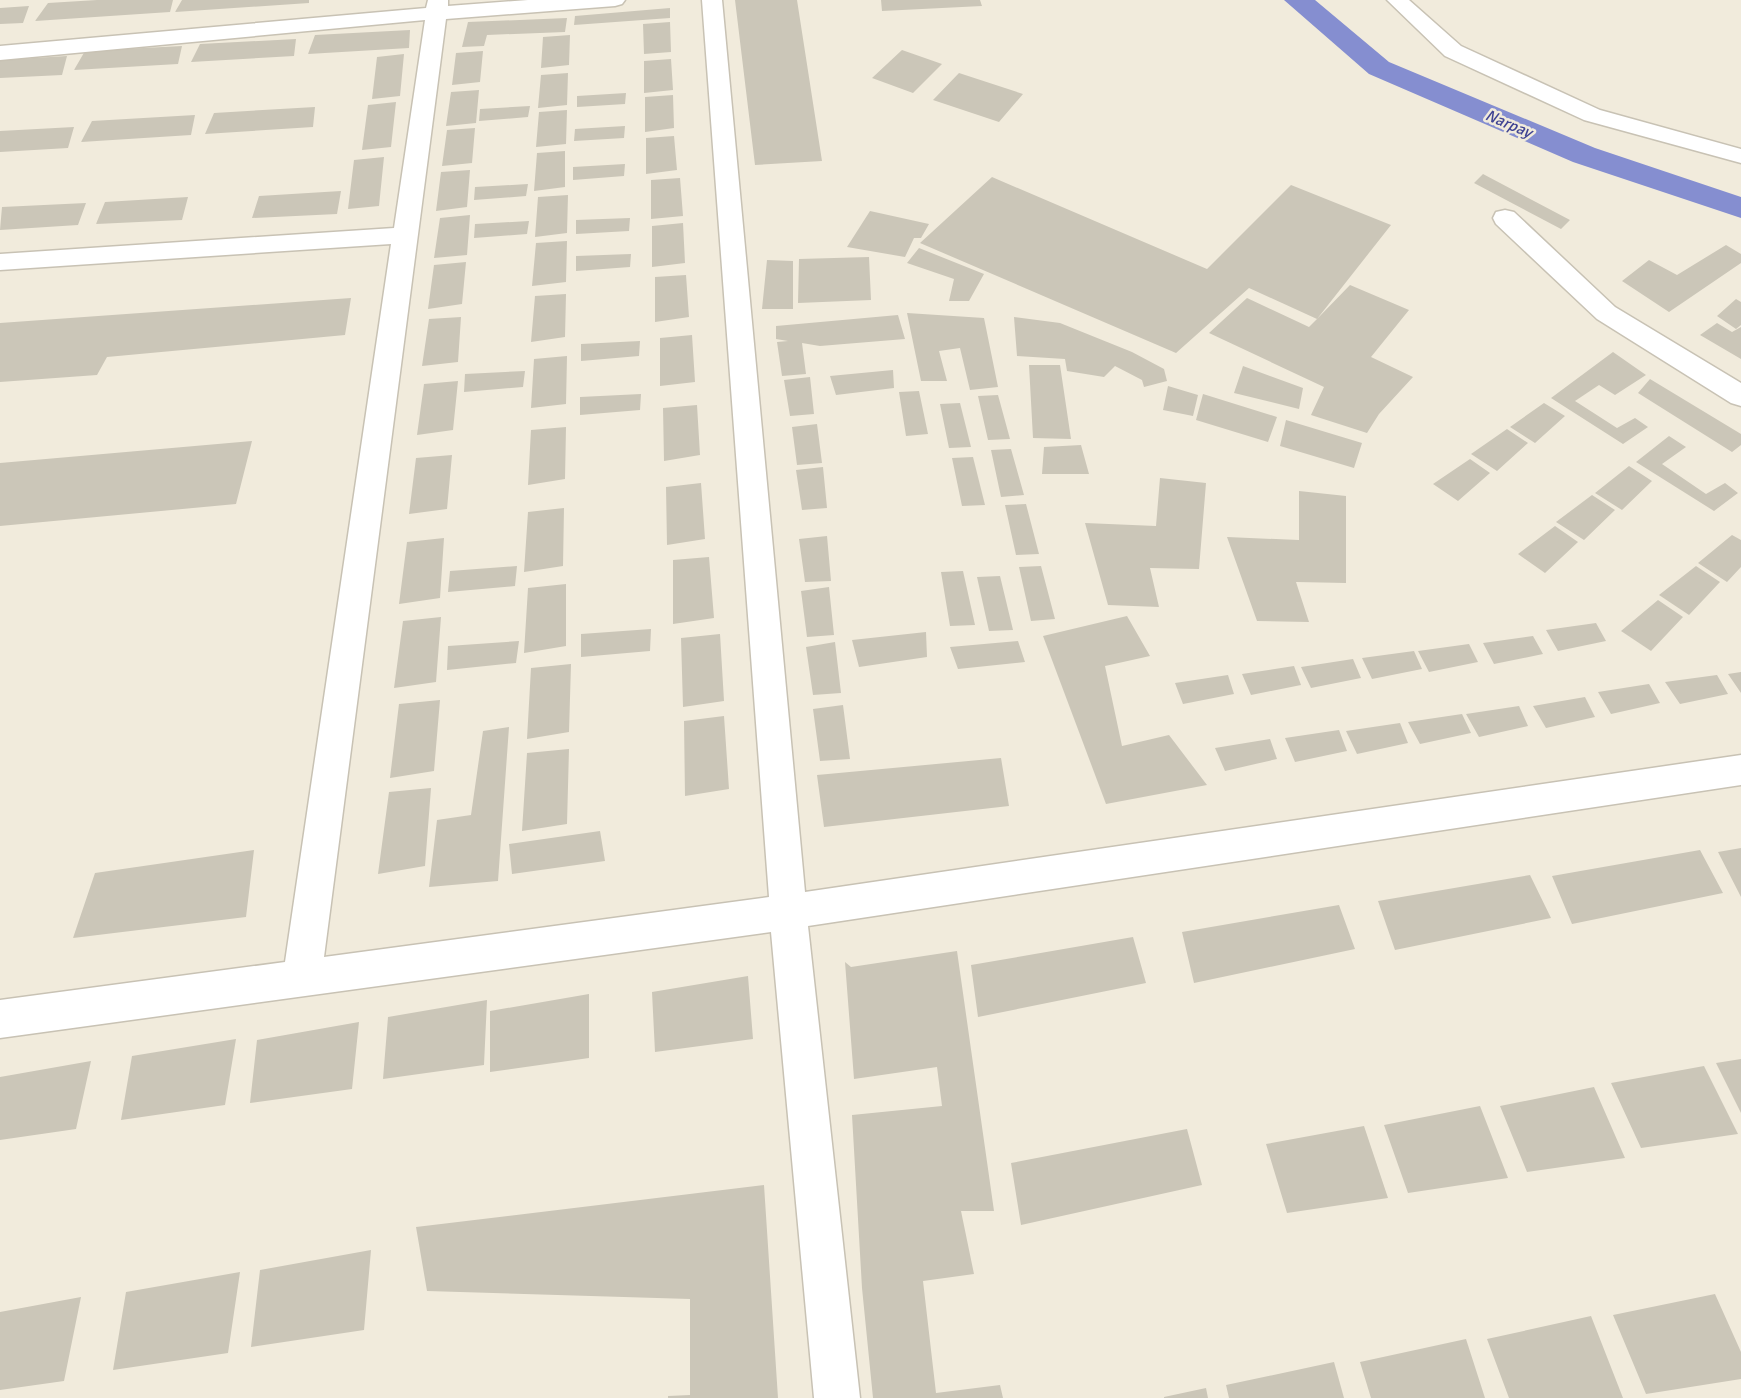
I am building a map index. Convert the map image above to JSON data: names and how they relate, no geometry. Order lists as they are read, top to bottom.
{
  "water": ["Narpay"]
}
